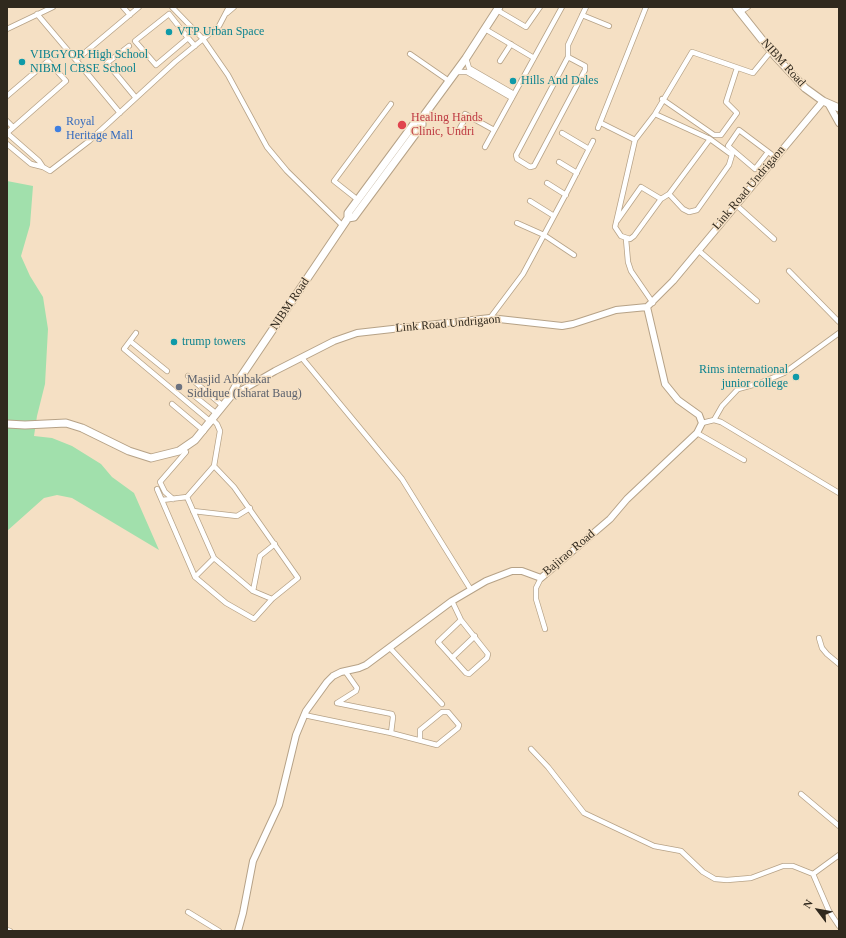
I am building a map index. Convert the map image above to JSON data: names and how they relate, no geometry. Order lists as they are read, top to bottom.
{
  "streets": {
    "main road": ["NIBM Road"],
    "street": ["Link Road Undrigaon", "Bajirao Road"]
  },
  "crossings": [
    ["NIBM Road", "Link Road Undrigaon"]
  ],
  "places": [
    "VTP Urban Space",
    "VIBGYOR High School NIBM | CBSE School",
    "Hills And Dales",
    "Healing Hands Clinic, Undri",
    "Royal Heritage Mall",
    "trump towers",
    "Rims international junior college",
    "Masjid Abubakar Siddique (Isharat Baug)"
  ],
  "north": "top left"
}
